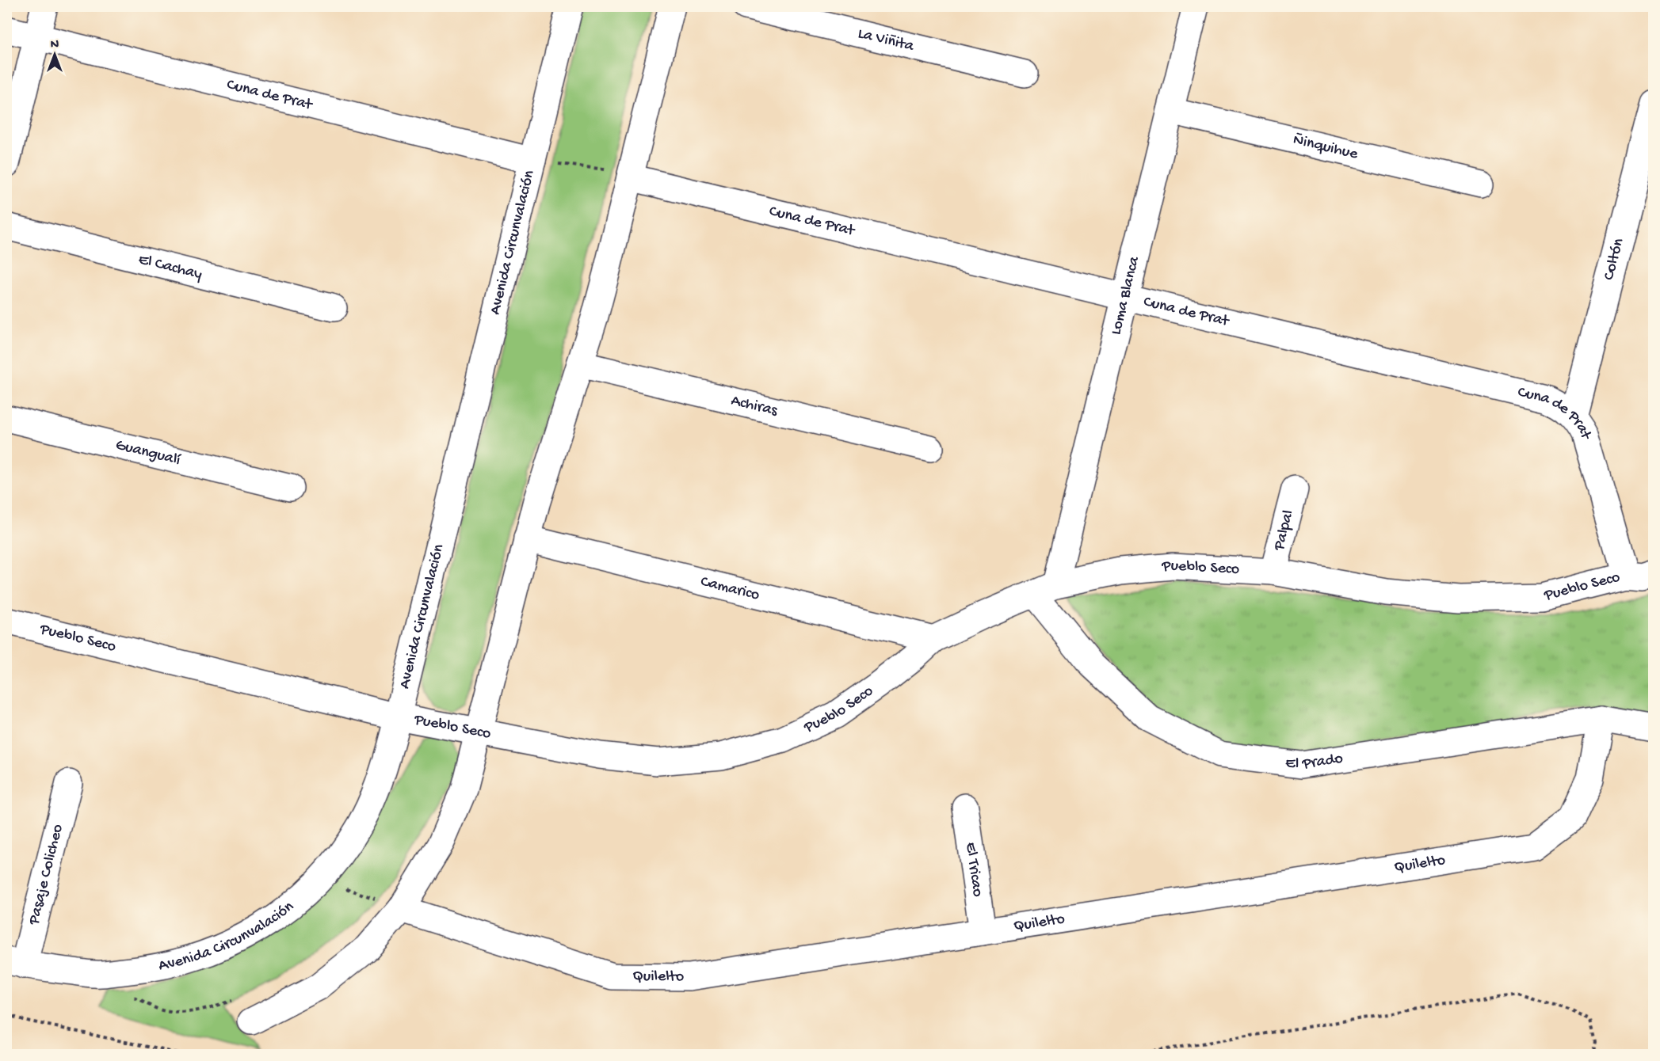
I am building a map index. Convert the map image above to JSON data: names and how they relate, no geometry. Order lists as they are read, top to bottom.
{
  "streets": {
    "street": [
      "La Viñita",
      "Cuna de Prat",
      "Ñinquihue",
      "Avenida Circunvalación",
      "Coltón",
      "El Cachay",
      "Loma Blanca",
      "Achiras",
      "Guangualí",
      "Palpal",
      "Pueblo Seco",
      "Camarico",
      "El Prado",
      "Quilelto",
      "El Tricao",
      "Pasaje Colicheo"
    ]
  },
  "crossings": [
    ["Cuna de Prat", "Avenida Circunvalación"],
    ["Cuna de Prat", "Coltón"],
    ["Cuna de Prat", "Loma Blanca"],
    ["Cuna de Prat", "Pueblo Seco"],
    ["Ñinquihue", "Loma Blanca"],
    ["Avenida Circunvalación", "Pueblo Seco"],
    ["Avenida Circunvalación", "Pasaje Colicheo"],
    ["Loma Blanca", "Pueblo Seco"],
    ["Loma Blanca", "El Prado"],
    ["Palpal", "Pueblo Seco"],
    ["Pueblo Seco", "Camarico"],
    ["Pueblo Seco", "El Prado"],
    ["El Prado", "Quilelto"],
    ["Quilelto", "El Tricao"]
  ],
  "north": "top"
}
